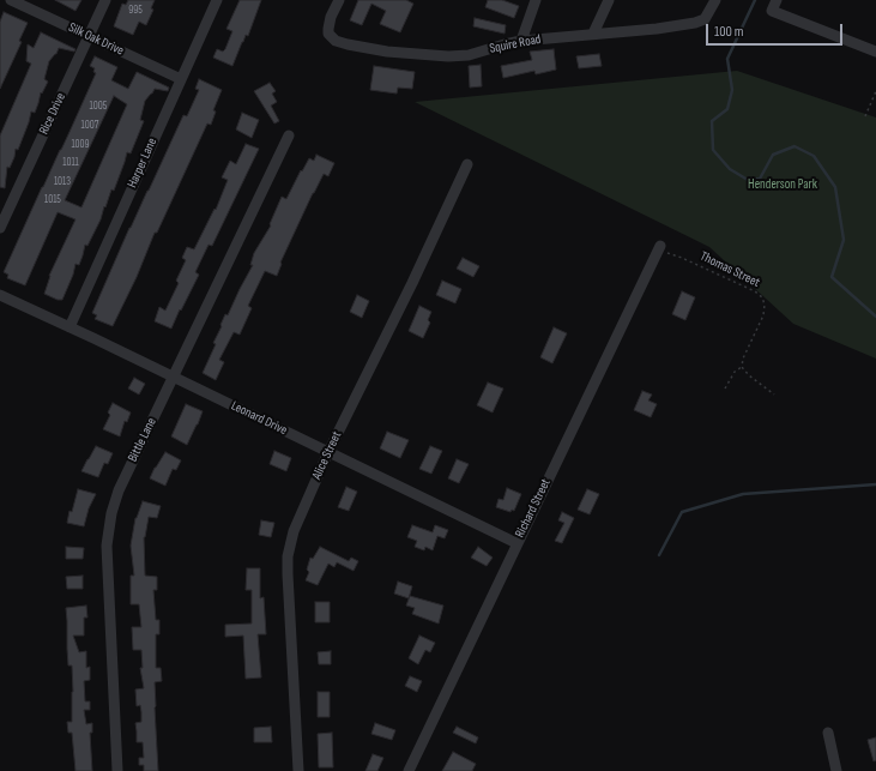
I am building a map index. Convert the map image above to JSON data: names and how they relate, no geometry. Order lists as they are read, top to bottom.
{
  "streets": {
    "street": [
      "Silk Oak Drive",
      "Squire Road",
      "Rice Drive",
      "Harper Lane",
      "Leonard Drive",
      "Bittle Lane",
      "Alice Street",
      "Richard Street"
    ],
    "path": ["Thomas Street"]
  },
  "crossings": [
    ["Silk Oak Drive", "Rice Drive"],
    ["Silk Oak Drive", "Harper Lane"],
    ["Harper Lane", "Leonard Drive"],
    ["Thomas Street", "Richard Street"],
    ["Leonard Drive", "Bittle Lane"],
    ["Leonard Drive", "Alice Street"],
    ["Leonard Drive", "Richard Street"]
  ],
  "parks": ["Henderson Park"],
  "house_numbers": [
    "995",
    "1005",
    "1007",
    "1009",
    "1011",
    "1013",
    "1015"
  ],
  "scale_bar": "100 m"
}
